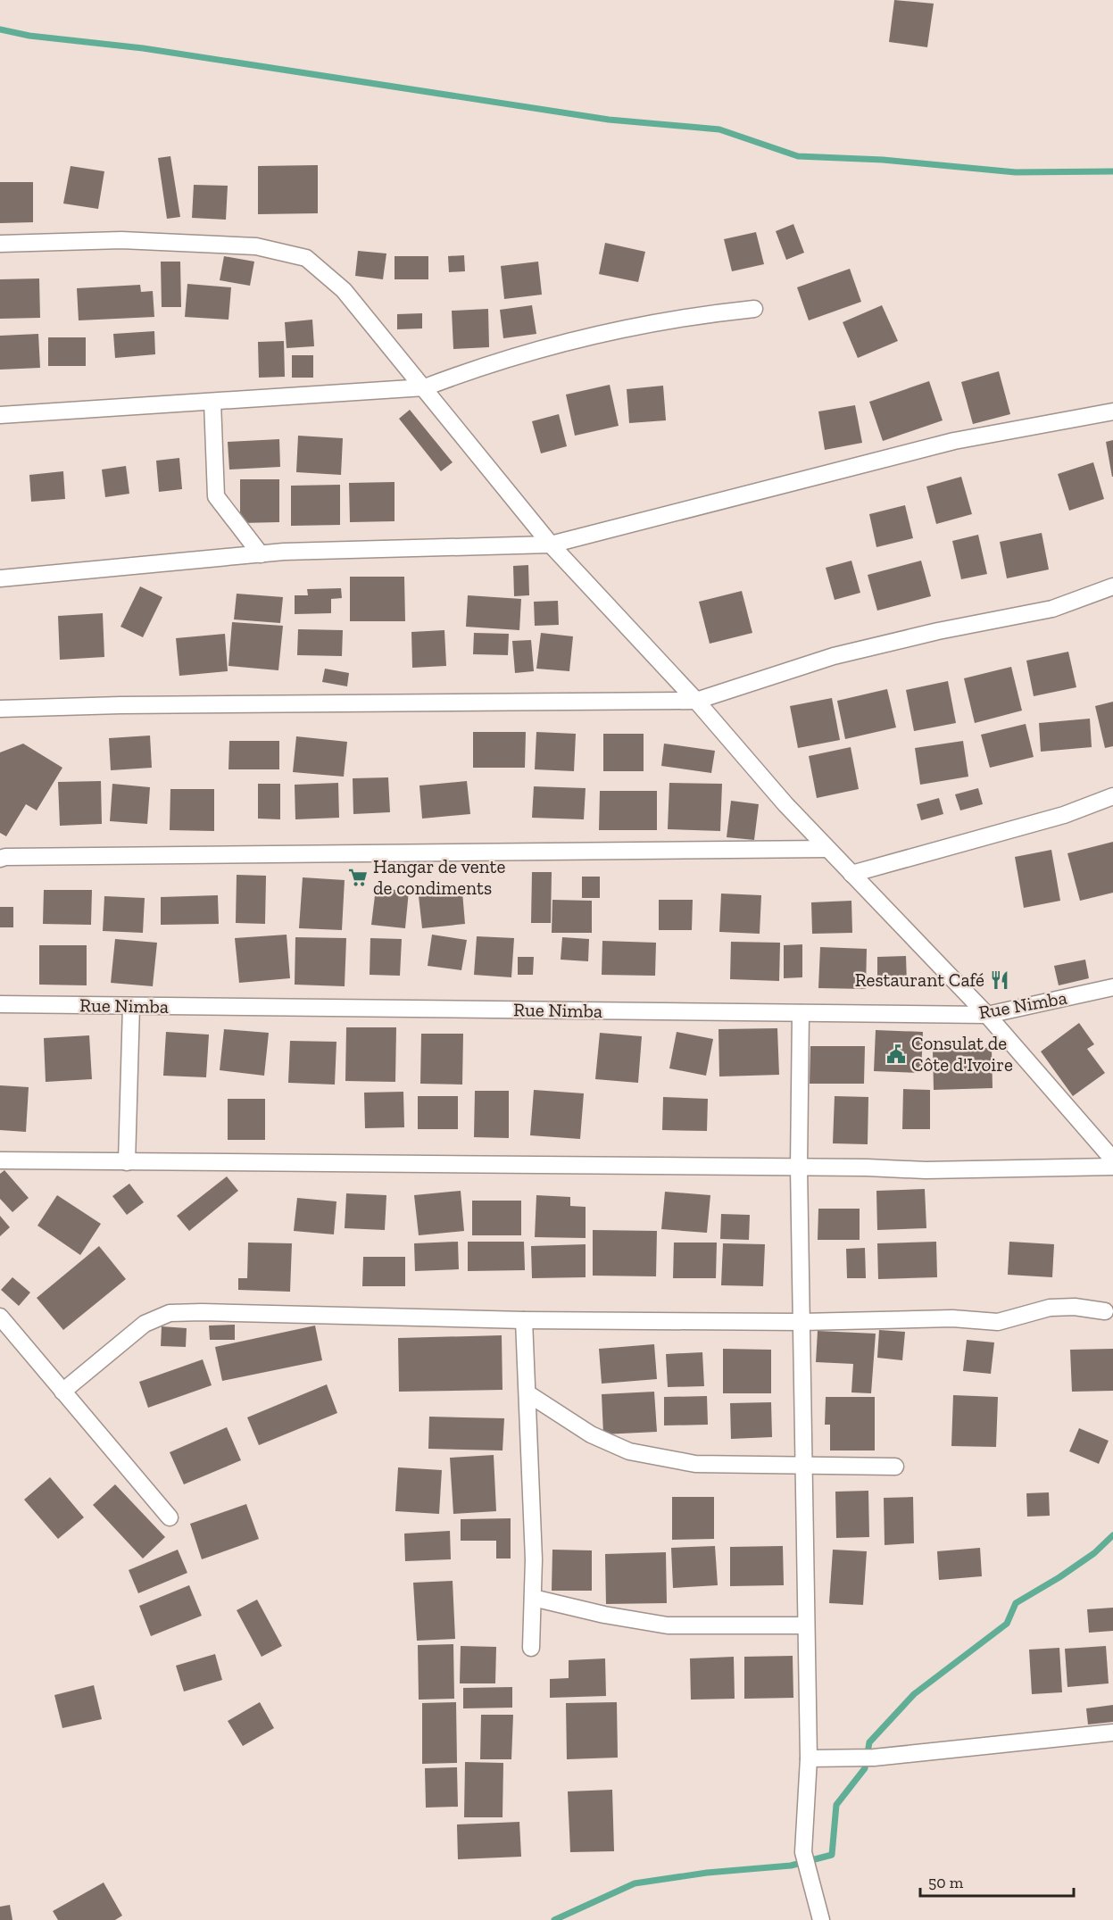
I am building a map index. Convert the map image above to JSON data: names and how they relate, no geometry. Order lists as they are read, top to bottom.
{
  "streets": {
    "street": ["Rue Nimba"]
  },
  "places": {
    "supermarket": ["Hangar de vente de condiments"],
    "restaurant": ["Restaurant Café"],
    "public building": ["Consulat de Côte d'Ivoire"]
  },
  "scale_bar": "50 m"
}
